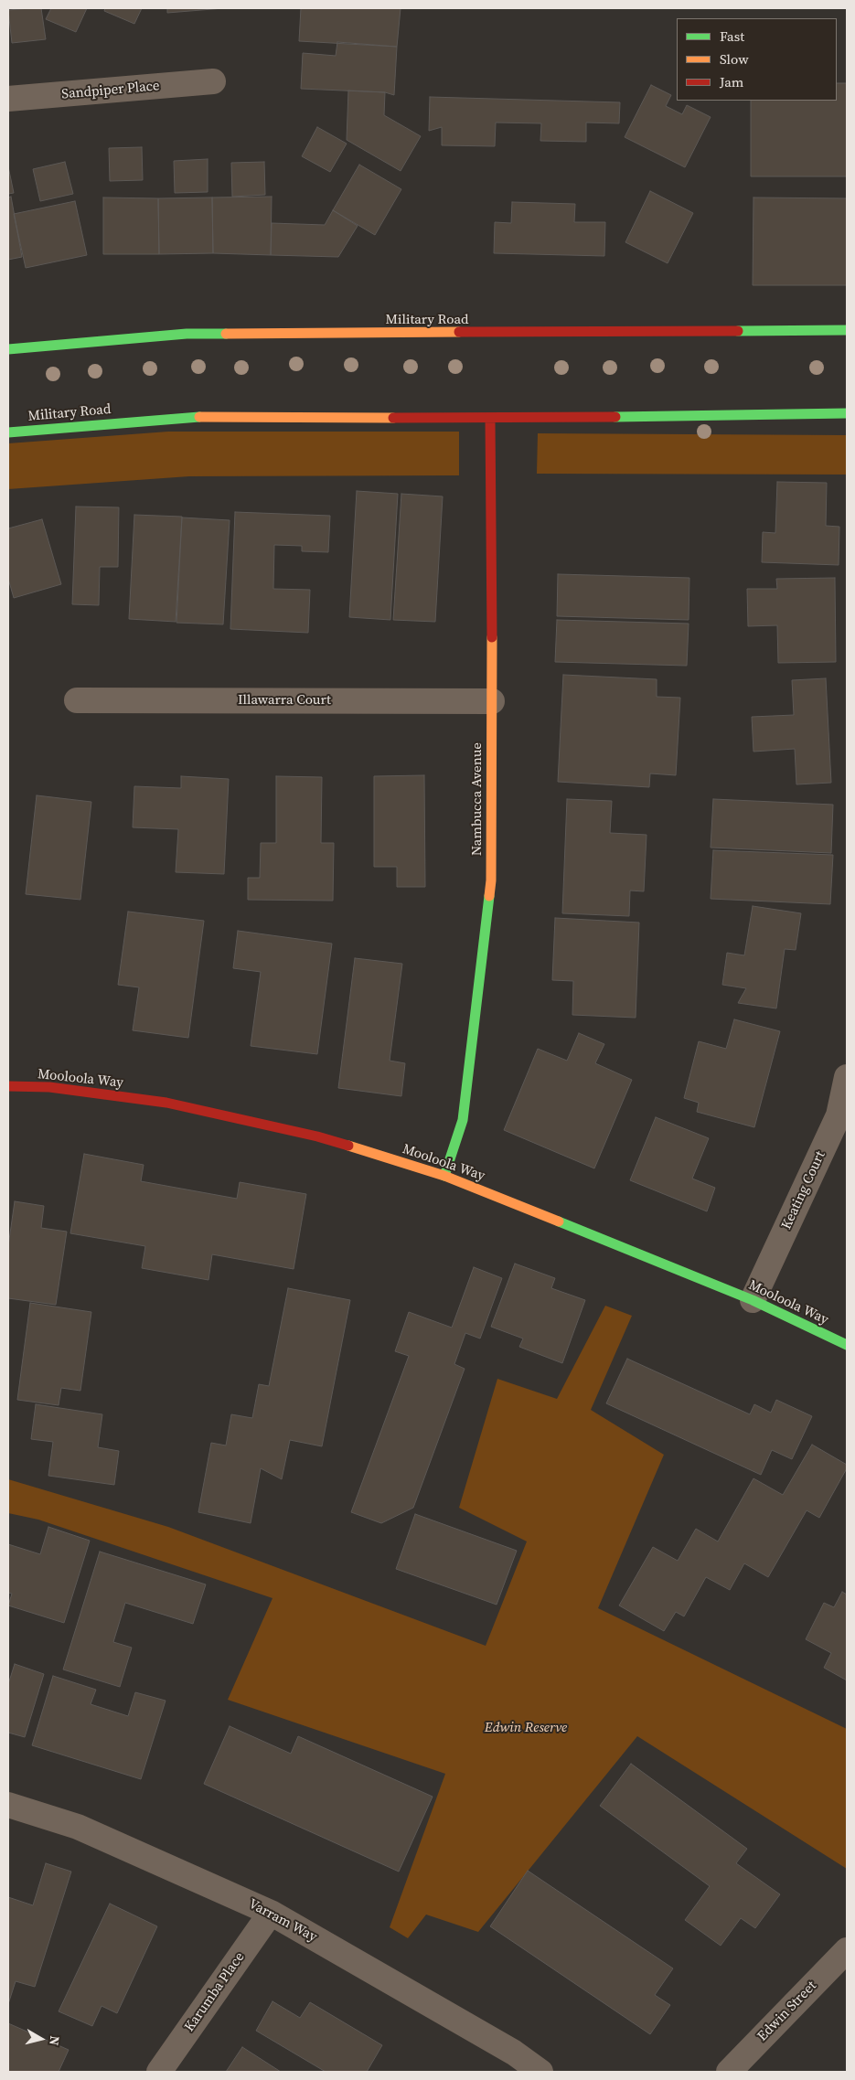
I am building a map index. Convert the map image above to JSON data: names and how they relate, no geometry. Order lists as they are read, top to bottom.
{
  "streets": {
    "main road": ["Military Road", "Nambucca Avenue", "Mooloola Way"],
    "street": [
      "Sandpiper Place",
      "Illawarra Court",
      "Keating Court",
      "Varram Way",
      "Karumba Place",
      "Edwin Street"
    ]
  },
  "crossings": [
    ["Military Road", "Nambucca Avenue"],
    ["Illawarra Court", "Nambucca Avenue"],
    ["Nambucca Avenue", "Mooloola Way"],
    ["Mooloola Way", "Keating Court"],
    ["Varram Way", "Karumba Place"]
  ],
  "parks": ["Edwin Reserve"],
  "legend": ["Fast", "Slow", "Jam"],
  "north": "right"
}
